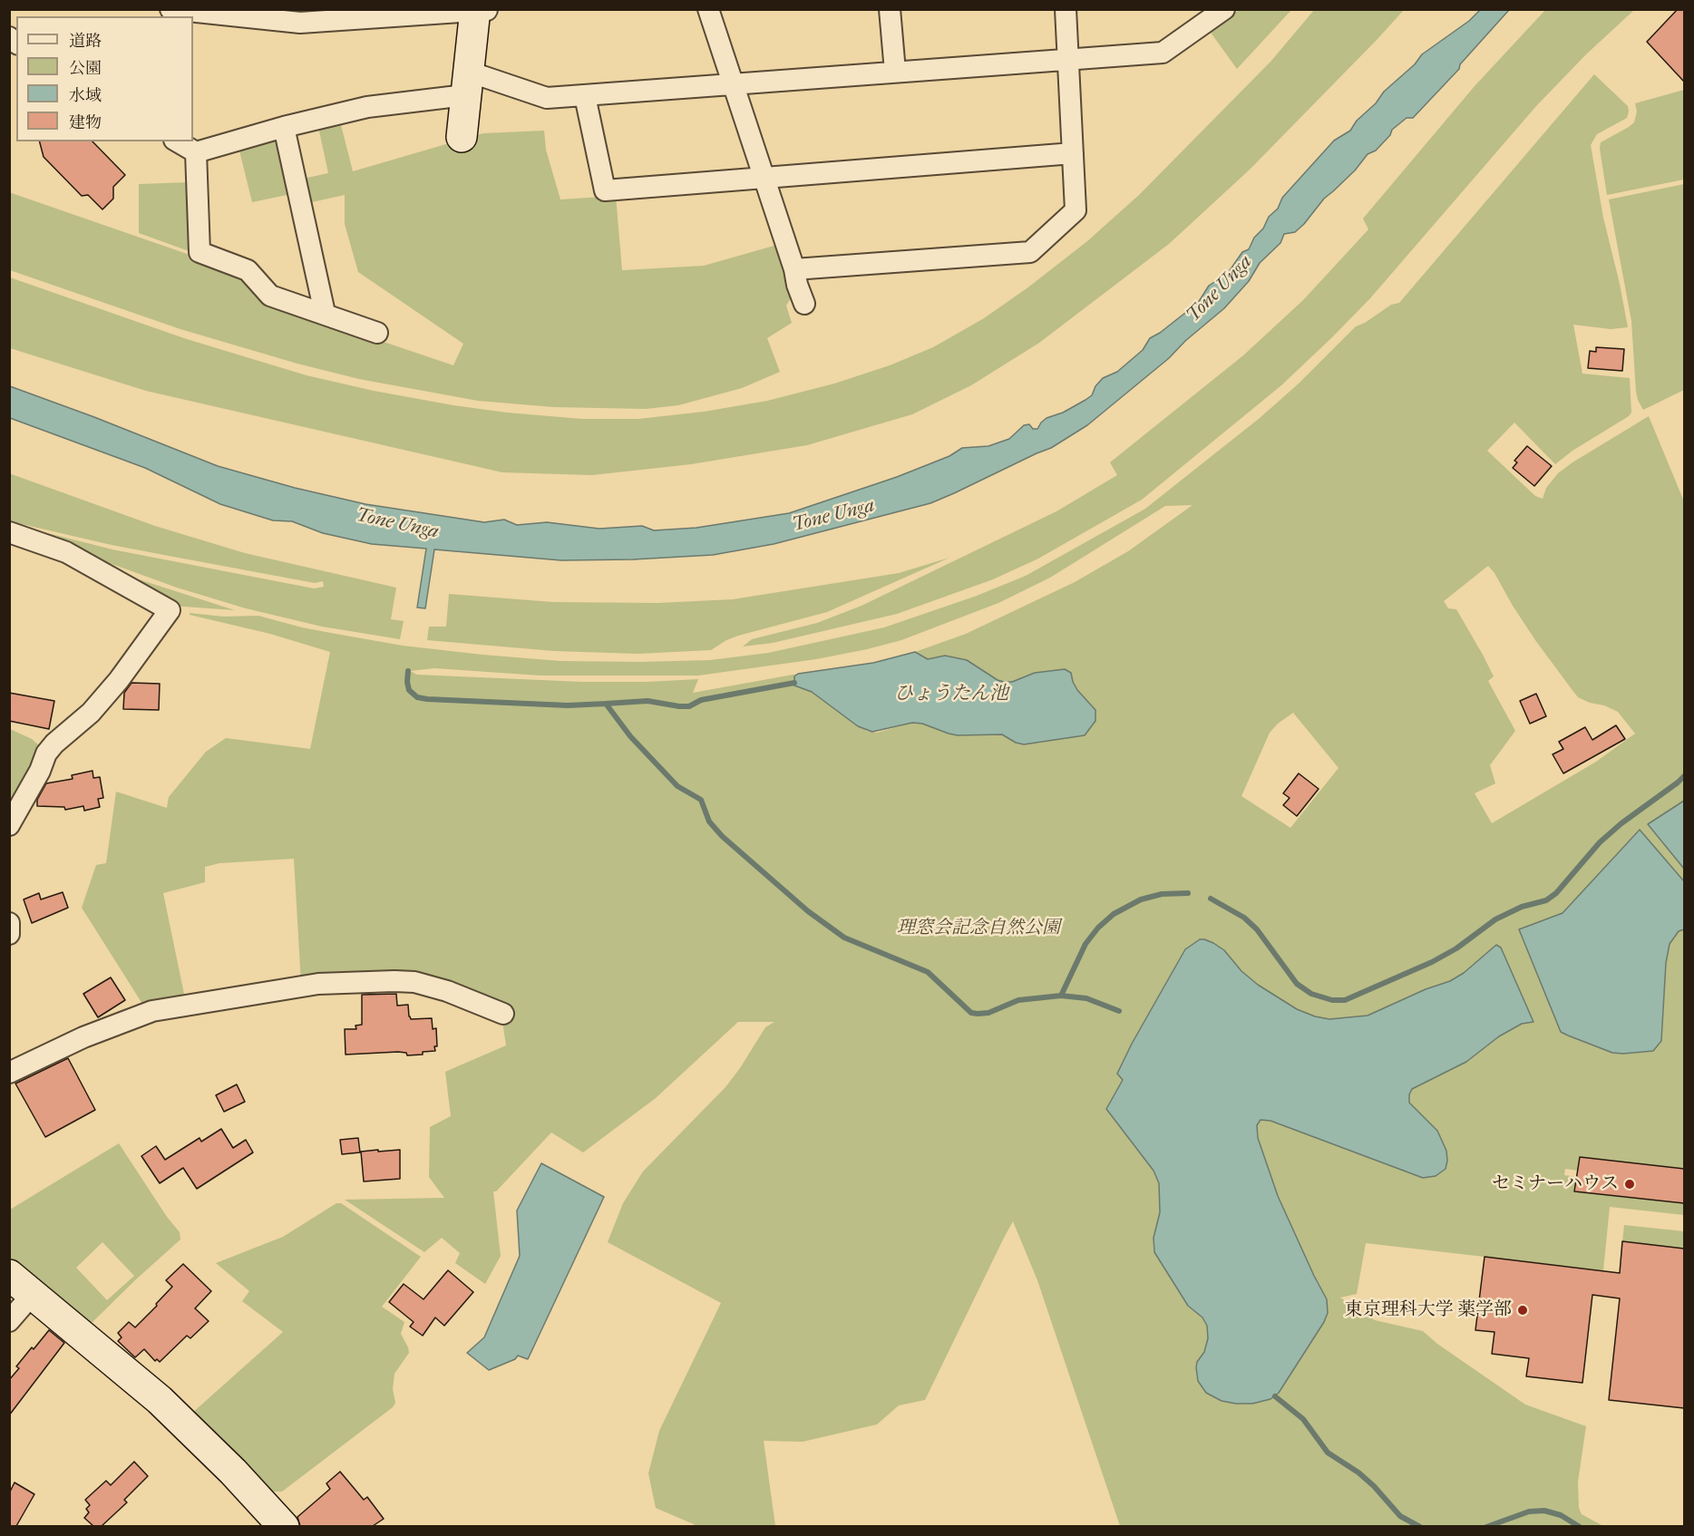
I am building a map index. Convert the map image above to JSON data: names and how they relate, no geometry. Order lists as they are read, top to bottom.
{
  "water": ["Tone Unga", "ひょうたん池"],
  "parks": ["理窓会記念自然公園"],
  "places": ["セミナーハウス", "東京理科大学 薬学部"],
  "legend": [
    "道路",
    "公園",
    "水域",
    "建物"
  ]
}
